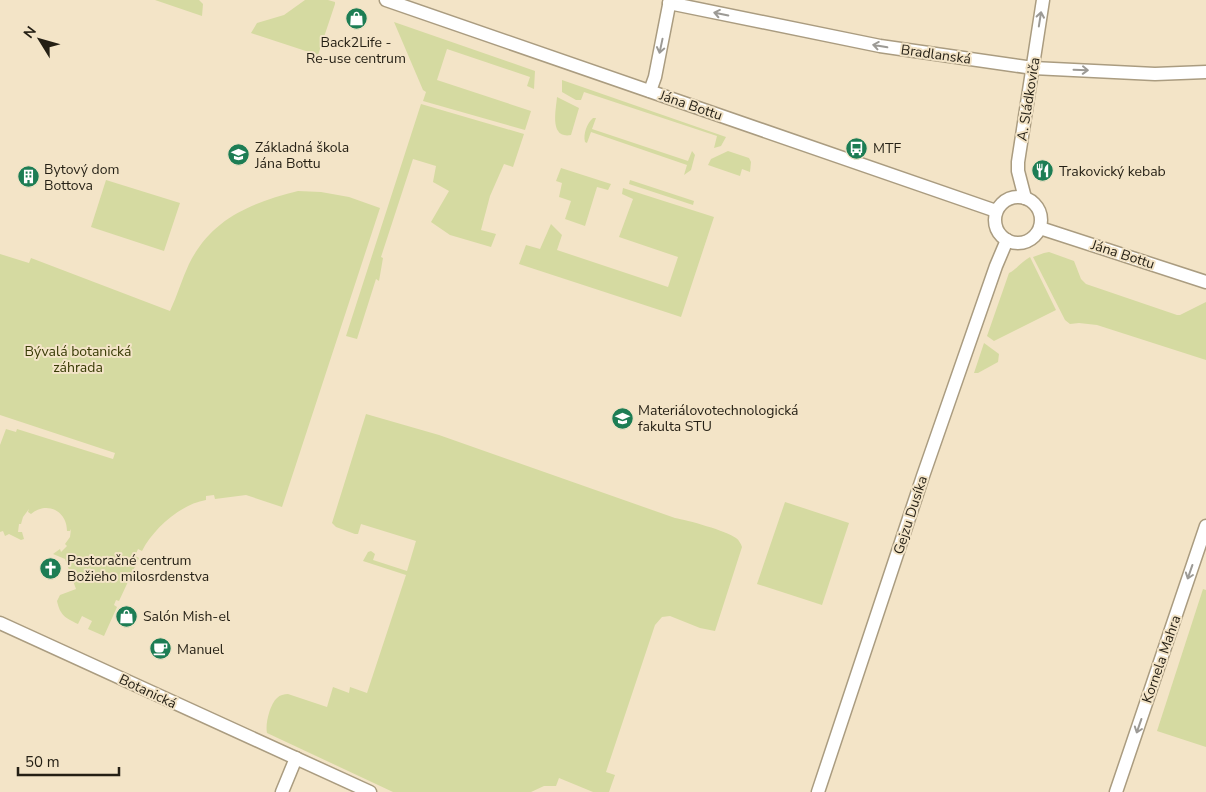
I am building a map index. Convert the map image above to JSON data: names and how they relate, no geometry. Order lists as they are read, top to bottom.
{
  "streets": {
    "street": [
      "Bradlanská",
      "A. Sládkoviča",
      "Jána Bottu",
      "Gejzu Dusíka",
      "Kornela Mahra",
      "Botanická"
    ]
  },
  "crossings": [
    ["Bradlanská", "A. Sládkoviča"],
    ["A. Sládkoviča", "Jána Bottu"],
    ["A. Sládkoviča", "Gejzu Dusíka"],
    ["Jána Bottu", "Gejzu Dusíka"]
  ],
  "one_way": ["Kornela Mahra"],
  "parks": ["Bývalá botanická záhrada"],
  "places": {
    "shop": ["Back2Life - Re-use centrum", "Salón Mish-el"],
    "bus stop": ["MTF"],
    "school or university": ["Základná škola Jána Bottu", "Materiálovotechnologická fakulta STU"],
    "restaurant": ["Trakovický kebab"],
    "building": ["Bytový dom Bottova"],
    "church": ["Pastoračné centrum Božieho milosrdenstva"],
    "cafe": ["Manuel"]
  },
  "scale_bar": "50 m",
  "north": "top left"
}
